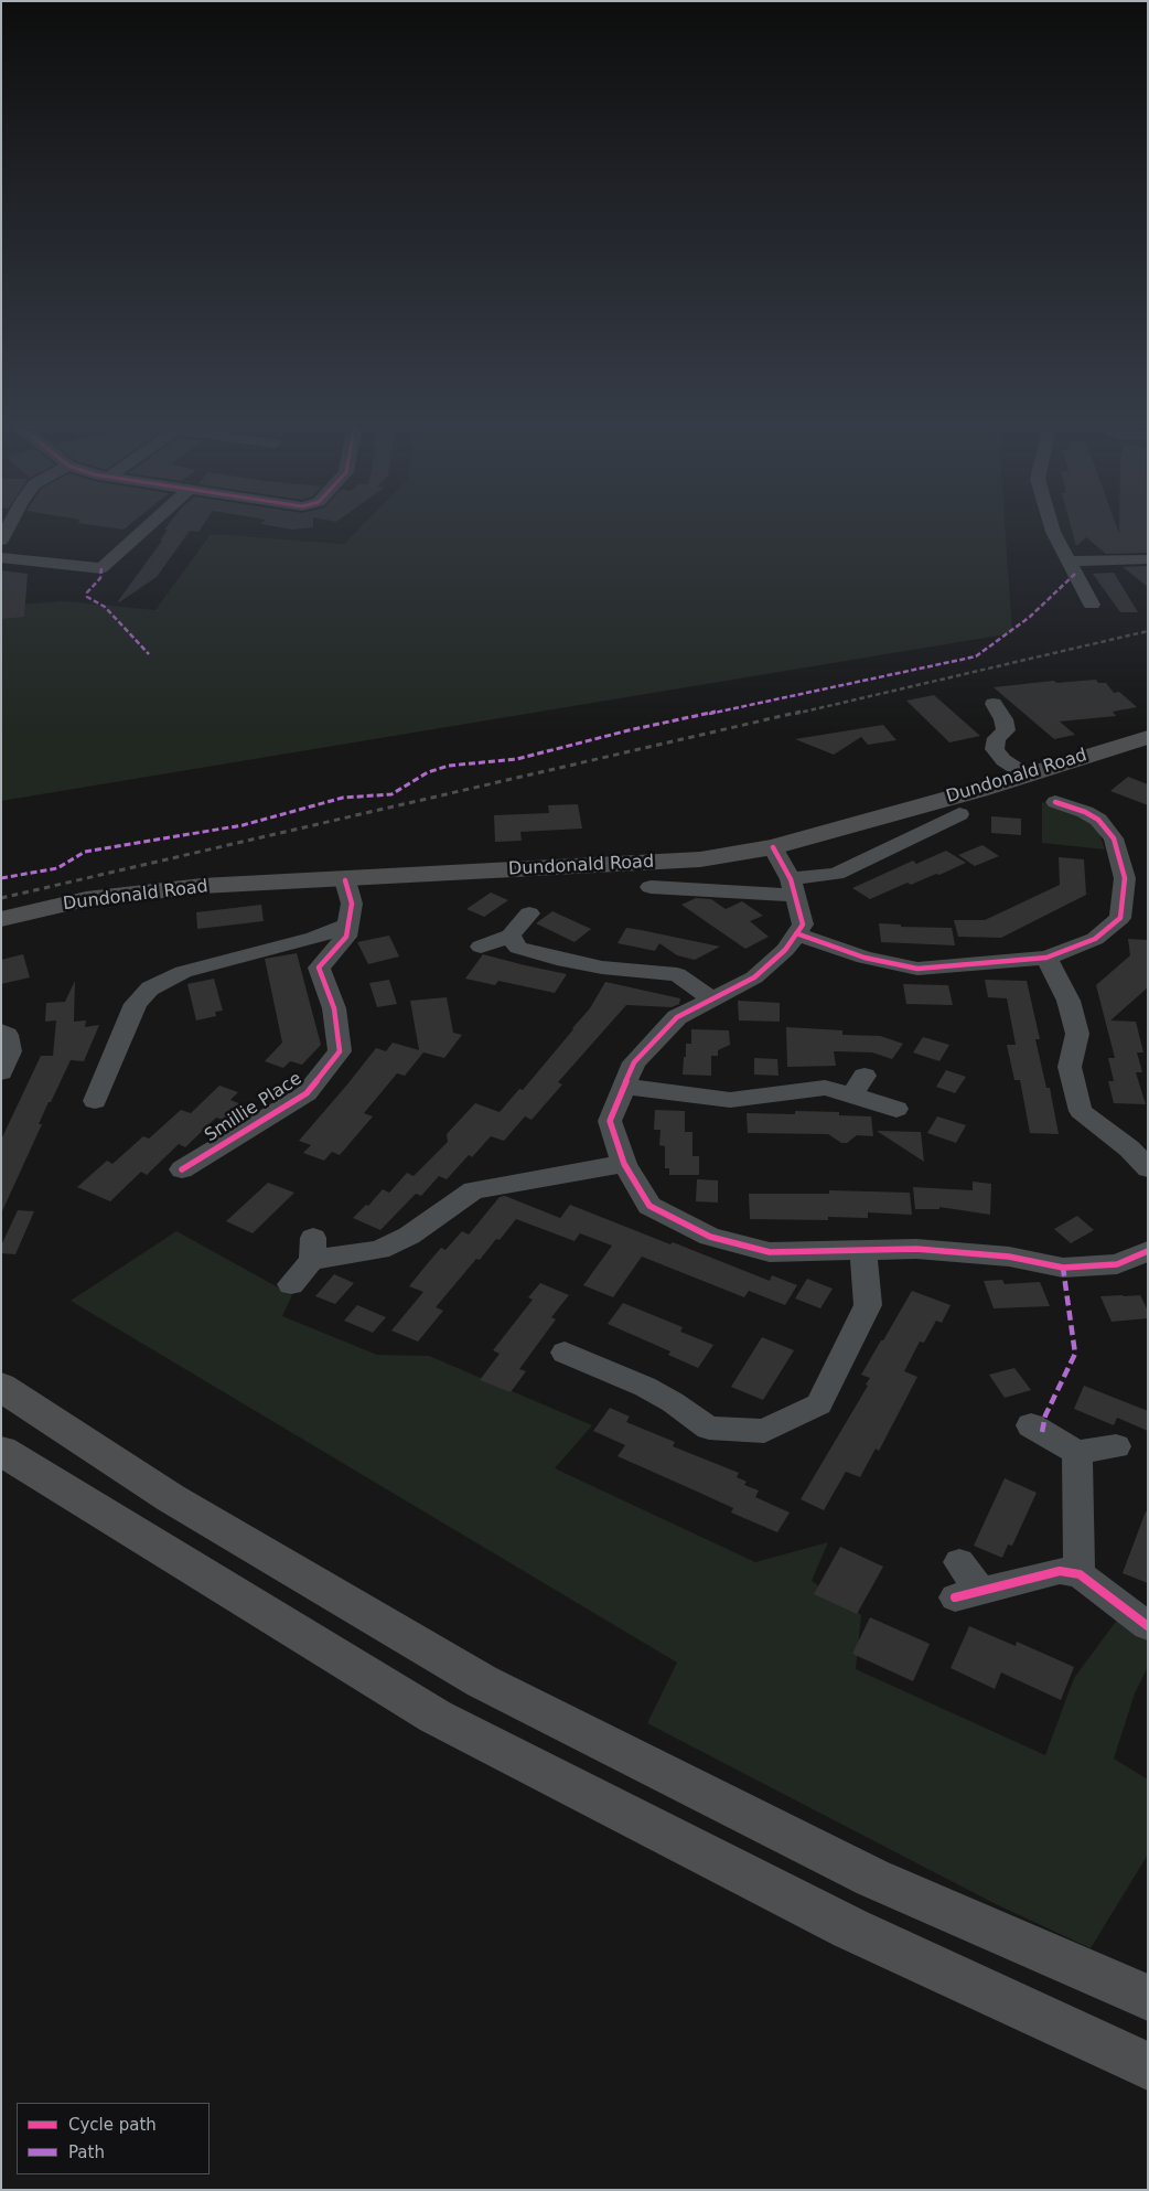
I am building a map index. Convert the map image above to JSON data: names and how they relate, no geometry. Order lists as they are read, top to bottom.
{
  "streets": {
    "main road": ["Dundonald Road"],
    "street": ["Smillie Place"]
  },
  "crossings": [
    ["Dundonald Road", "Smillie Place"]
  ],
  "legend": ["Cycle path", "Path"]
}
